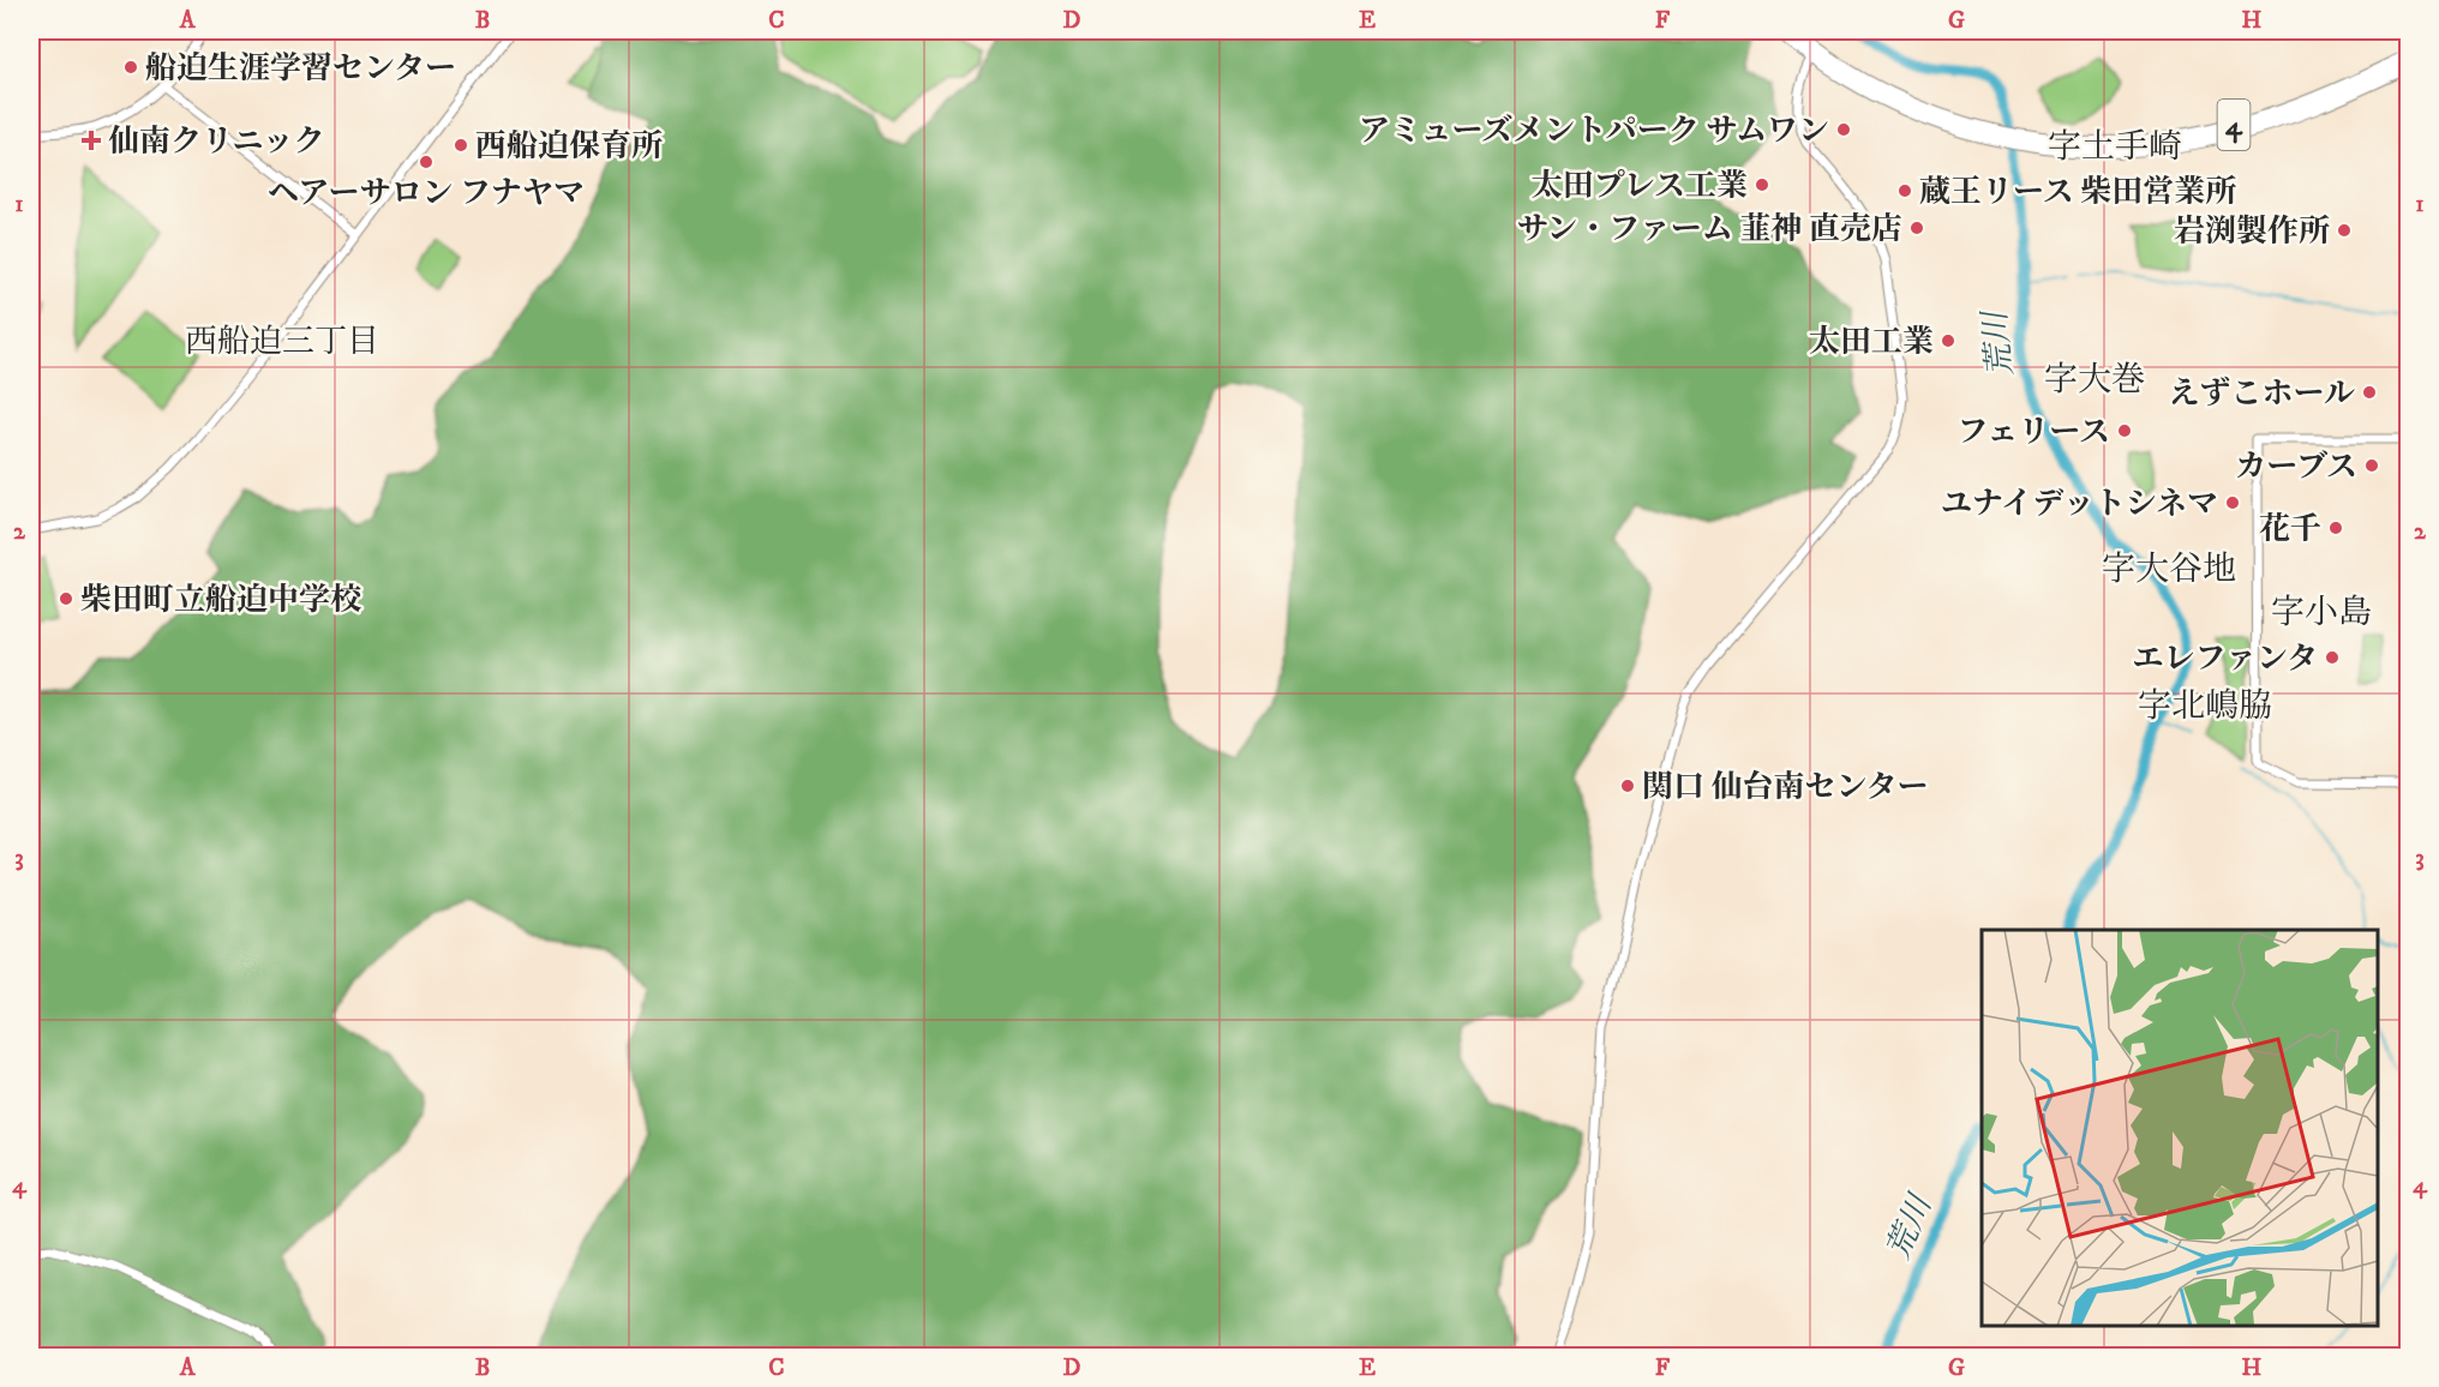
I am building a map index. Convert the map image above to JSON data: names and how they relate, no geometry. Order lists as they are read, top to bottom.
{
  "streets": {
    "highway": ["4"]
  },
  "districts": [
    "字土手崎",
    "西船迫三丁目",
    "字大巻",
    "字大谷地",
    "字小島",
    "字北嶋脇"
  ],
  "water": ["荒川"],
  "places": {
    "other": [
      "船迫生涯学習センター",
      "アミューズメントパーク サムワン",
      "西船迫保育所",
      "ヘアーサロン フナヤマ",
      "太田プレス工業",
      "蔵王リース 柴田営業所",
      "サン・ファーム 韮神 直売店",
      "岩渕製作所",
      "太田工業",
      "えずこホール",
      "フェリース",
      "カーブス",
      "ユナイデットシネマ",
      "花千",
      "柴田町立船迫中学校",
      "エレファンタ",
      "関口 仙台南センター"
    ],
    "health": ["仙南クリニック"]
  },
  "grid": {
    "columns": [
      "A",
      "B",
      "C",
      "D",
      "E",
      "F",
      "G",
      "H"
    ],
    "rows": [
      "1",
      "2",
      "3",
      "4"
    ]
  }
}
